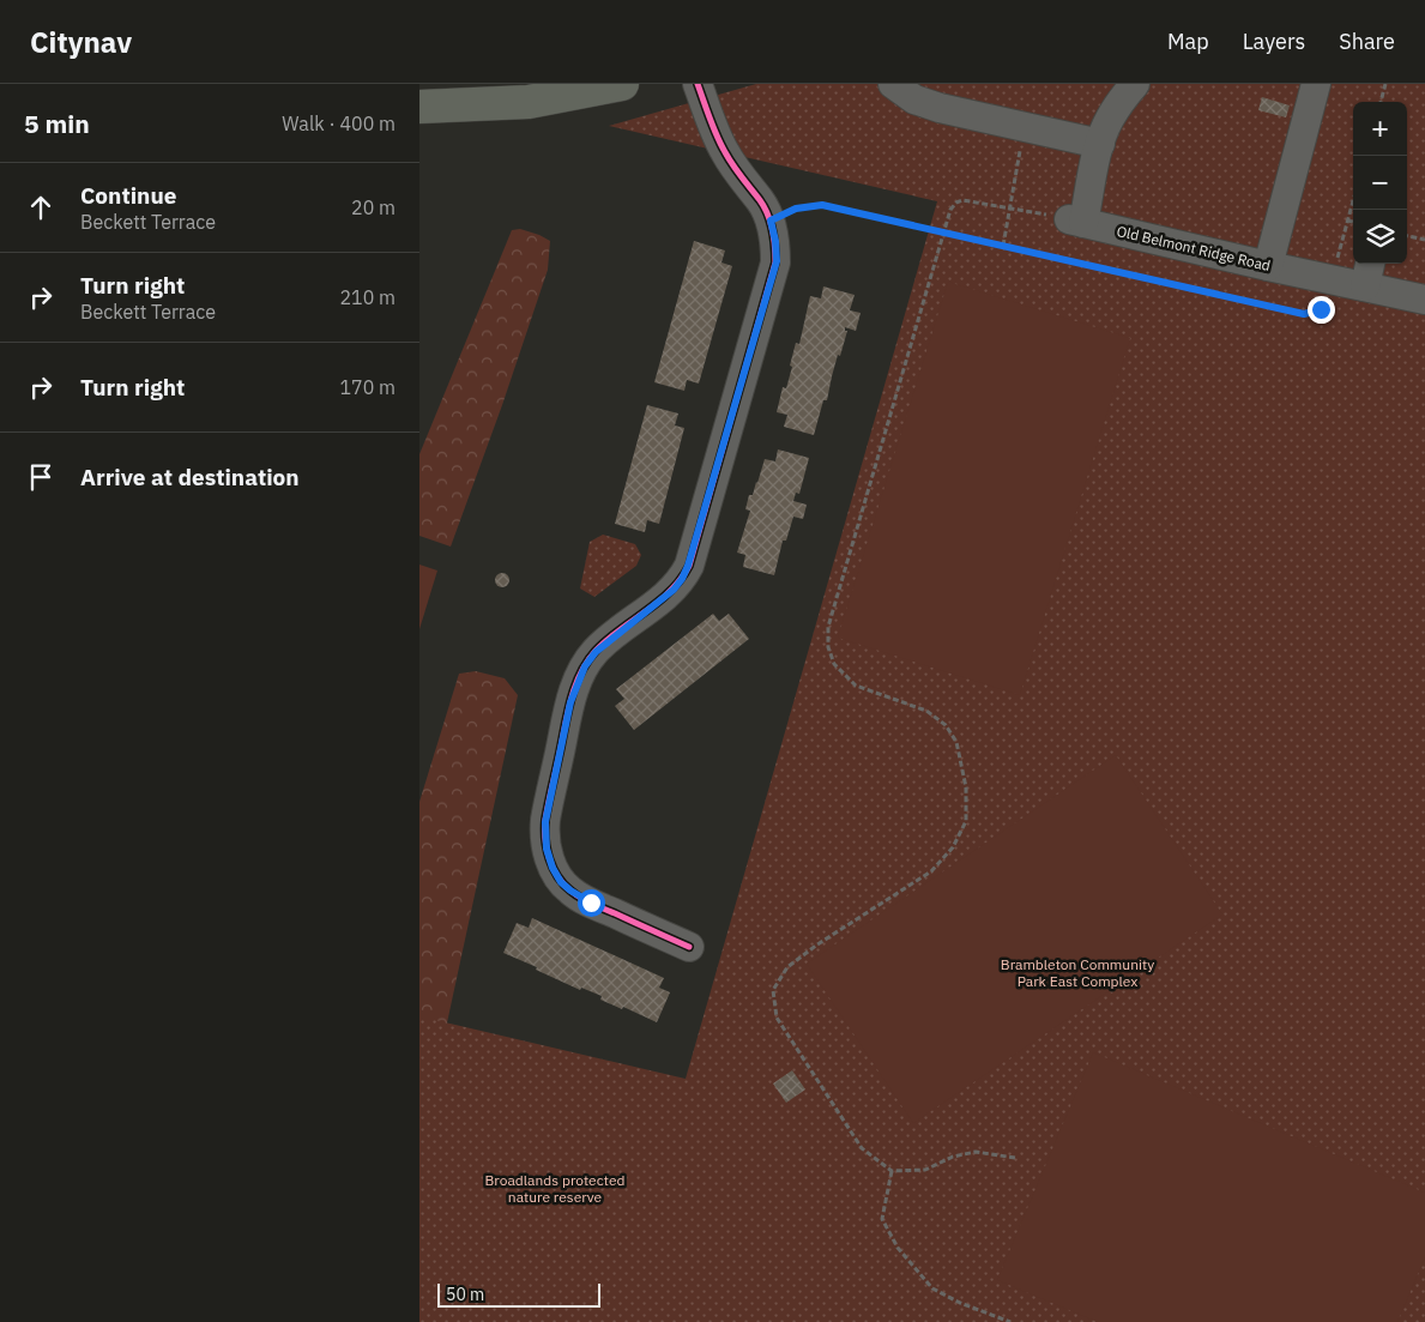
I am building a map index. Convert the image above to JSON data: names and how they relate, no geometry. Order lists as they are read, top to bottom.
{
  "streets": {
    "street": ["Old Belmont Ridge Road"]
  },
  "parks": ["Brambleton Community Park East Complex", "Broadlands protected nature reserve"],
  "scale_bar": "50 m",
  "page": {
    "header": "Citynav",
    "nav": ["Map", "Layers", "Share"],
    "heading": ["5 min", "Walk · 400 m"],
    "map_buttons": ["+", "−"],
    "list": [
      ["Continue", "Beckett Terrace", "20 m"],
      ["Turn right", "Beckett Terrace", "210 m"],
      ["Turn right", "170 m"],
      "Arrive at destination"
    ],
    "scale": "50 m"
  }
}
